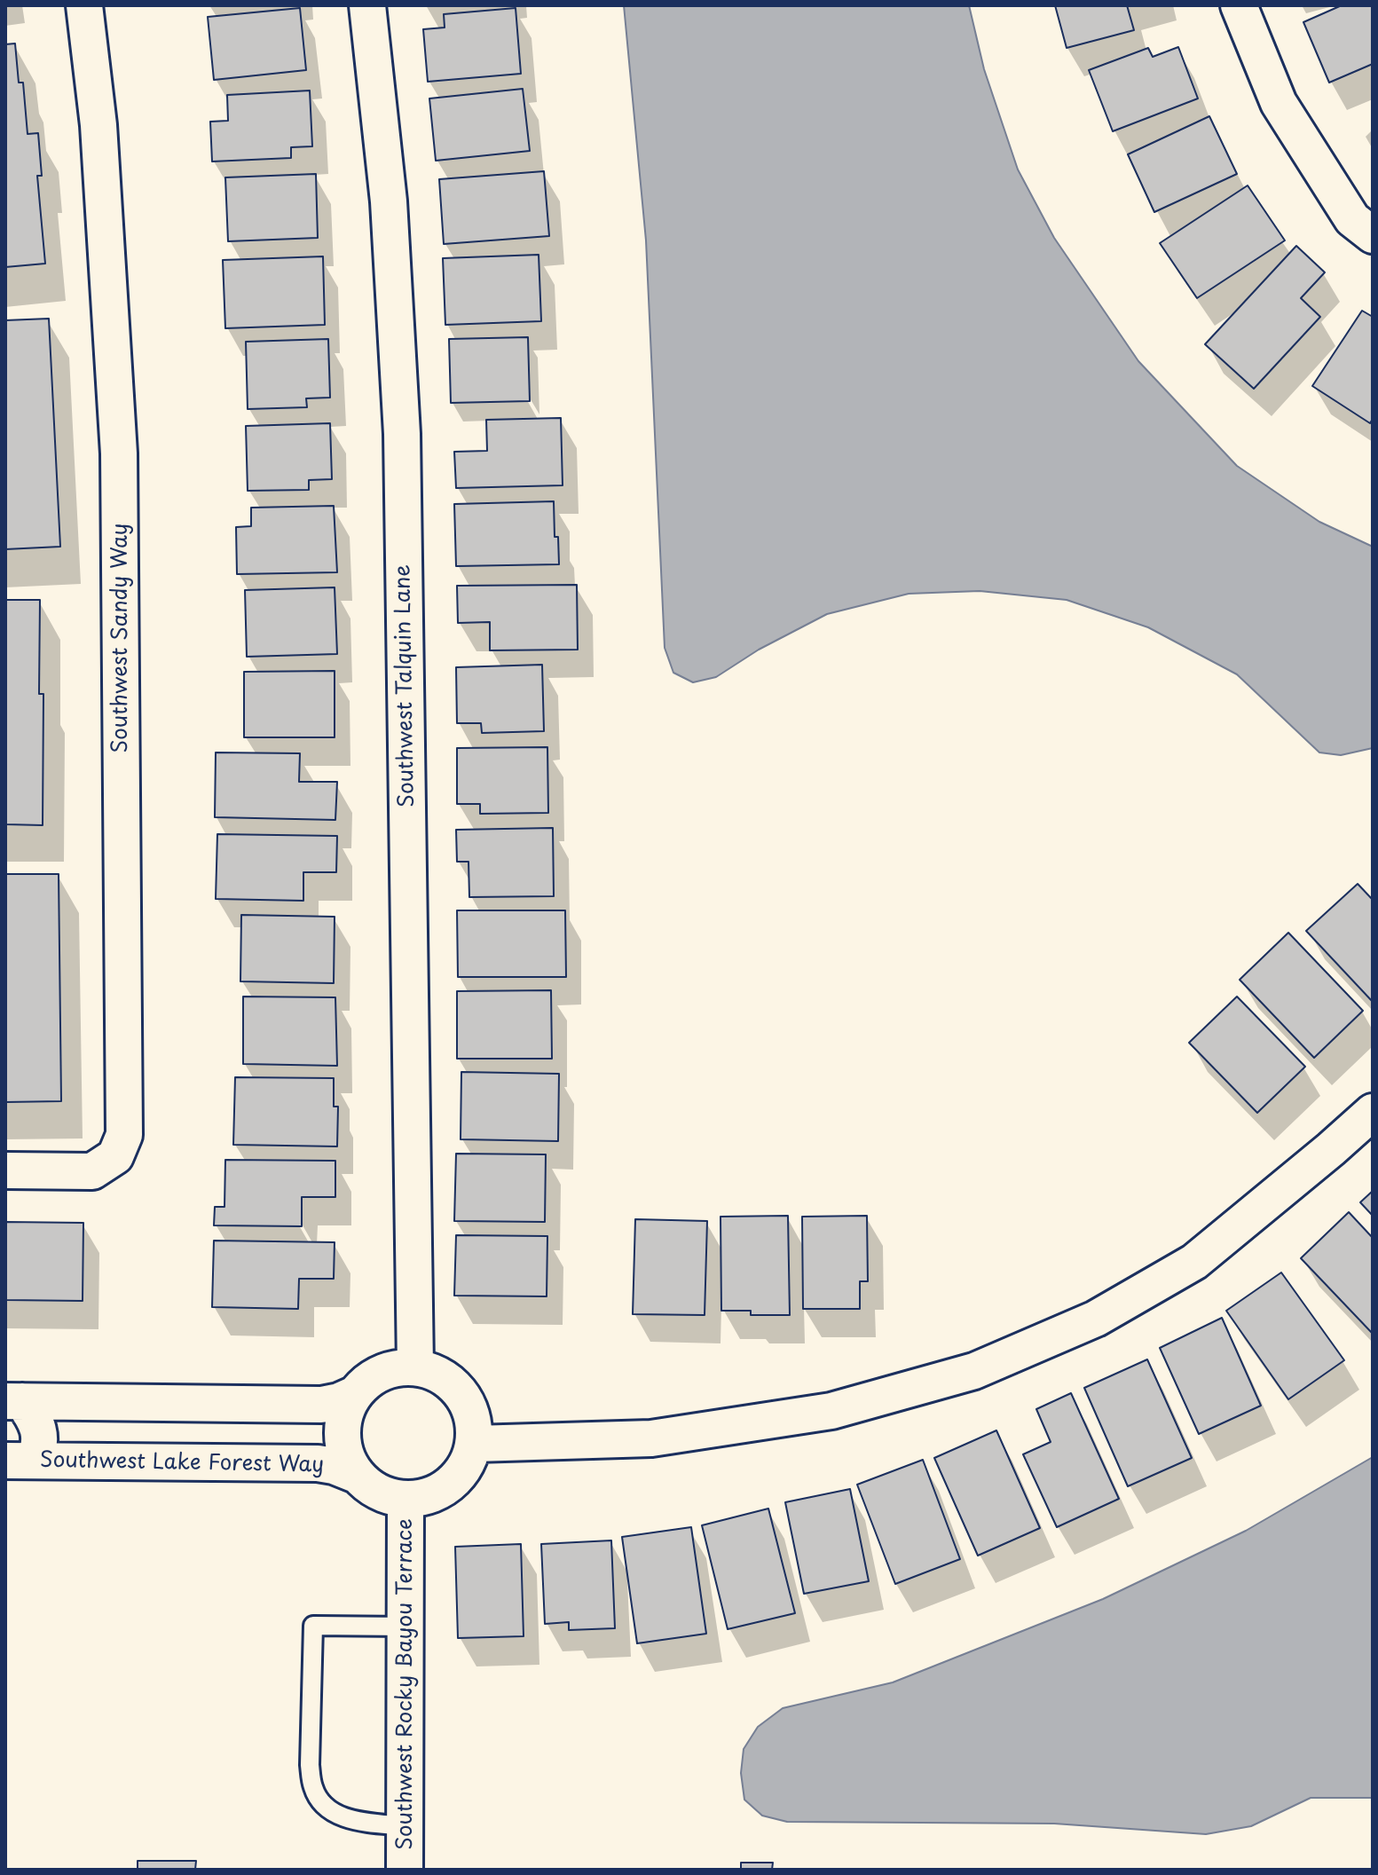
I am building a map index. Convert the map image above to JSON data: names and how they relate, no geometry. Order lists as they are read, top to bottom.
{
  "streets": {
    "street": [
      "Southwest Sandy Way",
      "Southwest Talquin Lane",
      "Southwest Lake Forest Way",
      "Southwest Rocky Bayou Terrace"
    ]
  },
  "crossings": [
    ["Southwest Talquin Lane", "Southwest Lake Forest Way"],
    ["Southwest Talquin Lane", "Southwest Rocky Bayou Terrace"],
    ["Southwest Lake Forest Way", "Southwest Rocky Bayou Terrace"]
  ]
}
